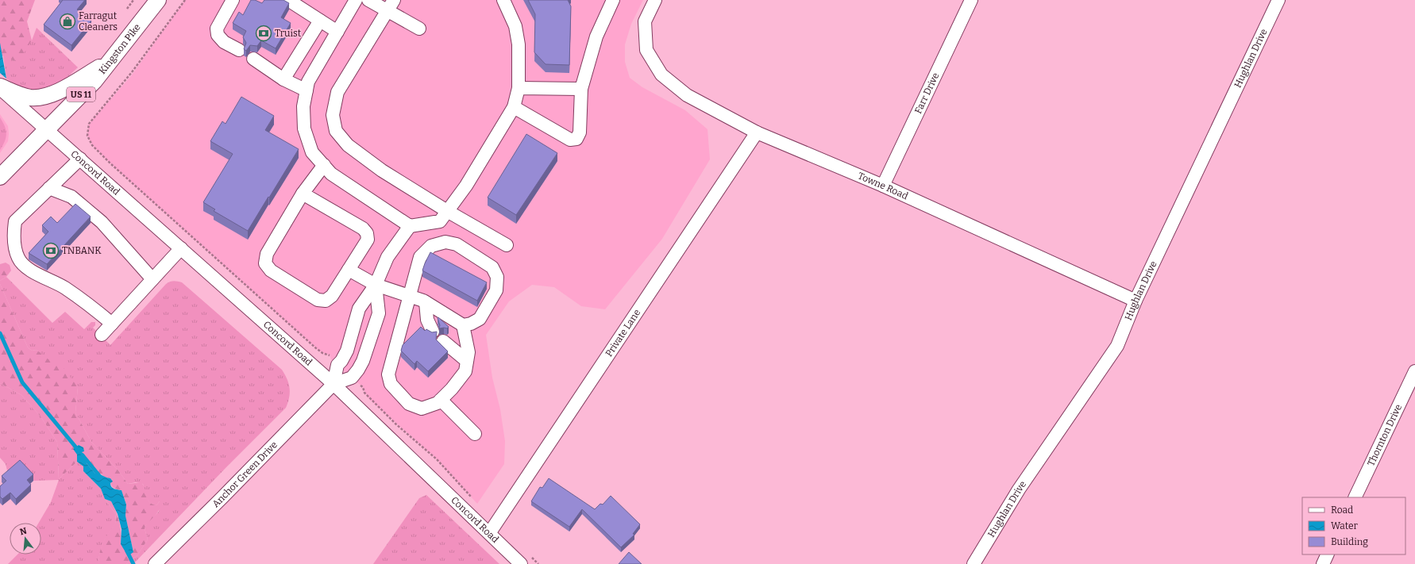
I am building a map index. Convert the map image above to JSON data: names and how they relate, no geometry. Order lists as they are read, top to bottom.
{
  "streets": {
    "main road": ["Kingston Pike", "US 11"],
    "street": [
      "Hughlan Drive",
      "Farr Drive",
      "Concord Road",
      "Towne Road",
      "Private Lane",
      "Thornton Drive",
      "Anchor Green Drive"
    ]
  },
  "crossings": [
    ["Kingston Pike", "Concord Road"],
    ["Hughlan Drive", "Towne Road"],
    ["Farr Drive", "Towne Road"],
    ["Concord Road", "Private Lane"],
    ["Concord Road", "Anchor Green Drive"],
    ["Towne Road", "Private Lane"]
  ],
  "places": {
    "shop": ["Farragut Cleaners"],
    "bank": ["Truist", "TNBANK"]
  },
  "legend": ["Road", "Water", "Building"],
  "north": "top"
}
